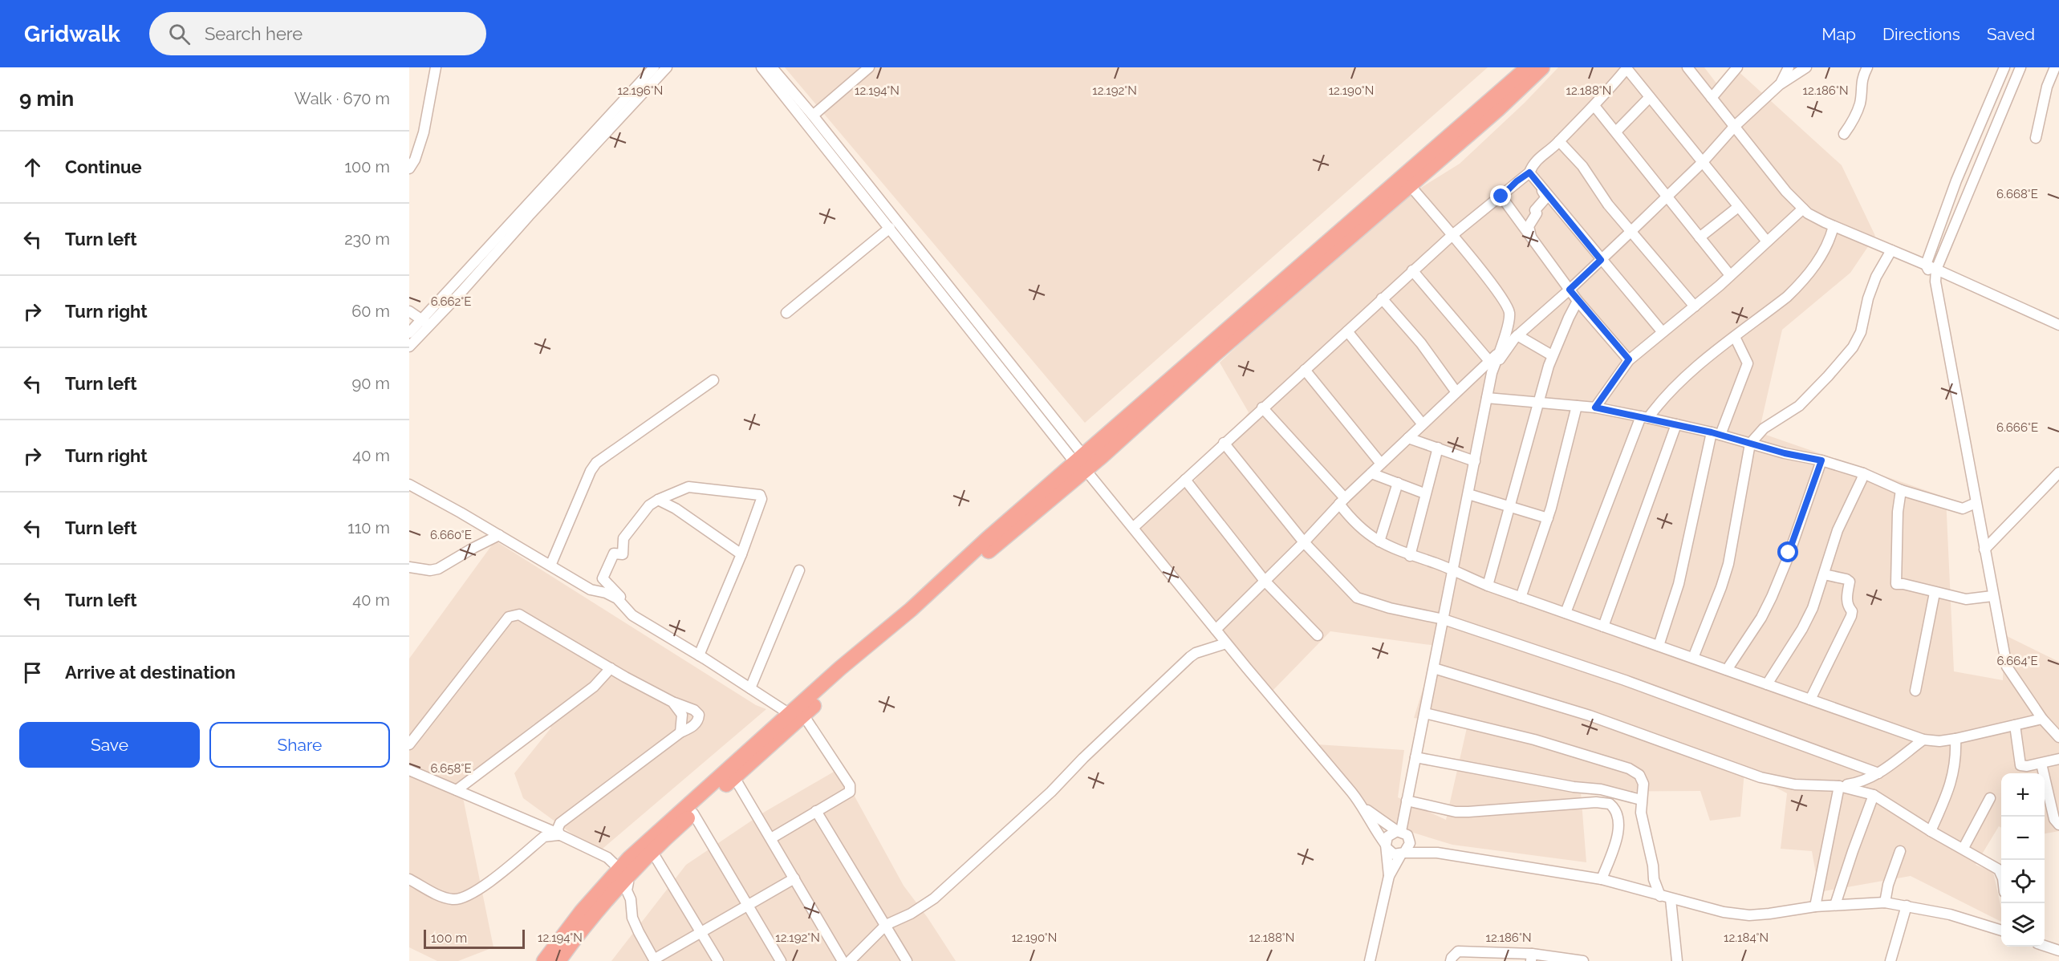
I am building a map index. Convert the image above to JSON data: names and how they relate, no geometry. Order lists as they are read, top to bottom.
{
  "scale_bar": "100 m",
  "page": {
    "header": "Gridwalk",
    "search": "Search here",
    "nav": ["Map", "Directions", "Saved"],
    "heading": ["9 min", "Walk · 670 m"],
    "list": [
      ["Continue", "100 m"],
      ["Turn left", "230 m"],
      ["Turn right", "60 m"],
      ["Turn left", "90 m"],
      ["Turn right", "40 m"],
      ["Turn left", "110 m"],
      ["Turn left", "40 m"],
      "Arrive at destination"
    ],
    "buttons": ["Save", "Share"],
    "map_buttons": ["+", "−"],
    "scale": "100 m"
  },
  "coordinates": [
    "12.196°N",
    "12.194°N",
    "12.192°N",
    "12.190°N",
    "12.188°N",
    "12.186°N",
    "6.668°E",
    "6.662°E",
    "6.666°E",
    "6.660°E",
    "6.664°E",
    "6.658°E",
    "12.184°N"
  ]
}
